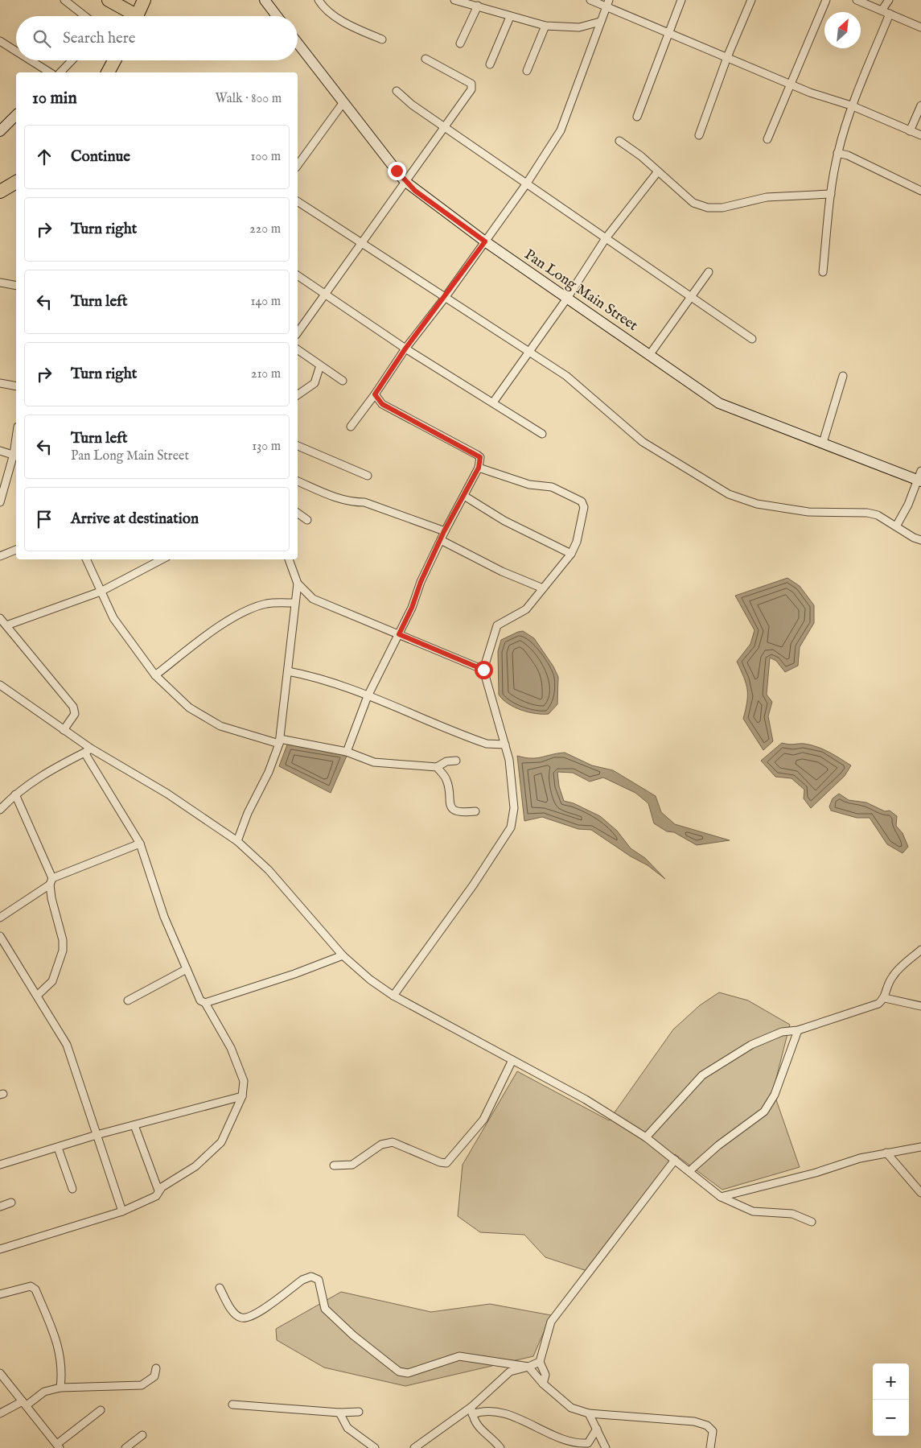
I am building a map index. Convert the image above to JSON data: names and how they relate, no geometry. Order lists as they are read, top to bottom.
{
  "streets": {
    "street": ["Pan Long Main Street"]
  },
  "north": "top right",
  "page": {
    "search": "Search here",
    "heading": ["10 min", "Walk · 800 m"],
    "list": [
      ["Continue", "100 m"],
      ["Turn right", "220 m"],
      ["Turn left", "140 m"],
      ["Turn right", "210 m"],
      ["Turn left", "Pan Long Main Street", "130 m"],
      "Arrive at destination"
    ],
    "map_buttons": ["+", "−"]
  }
}
